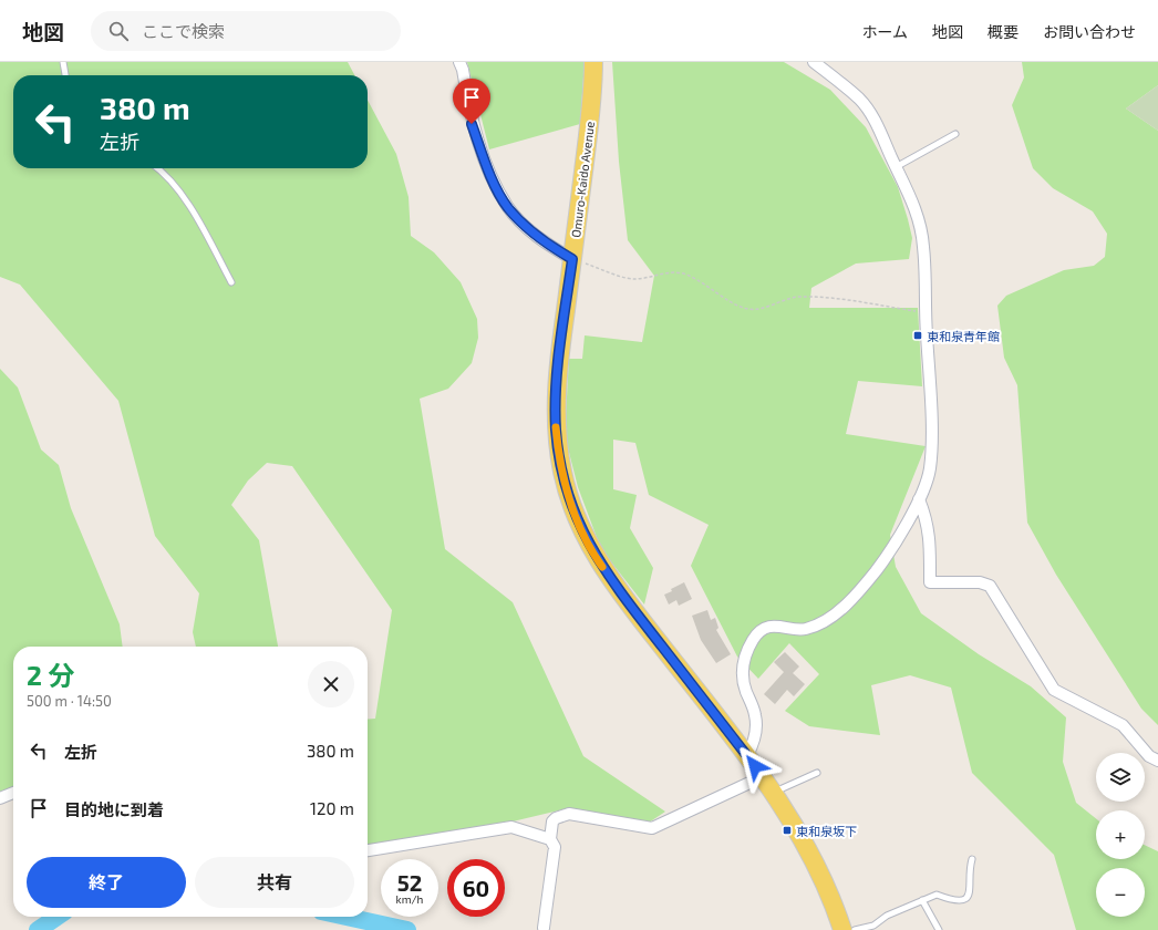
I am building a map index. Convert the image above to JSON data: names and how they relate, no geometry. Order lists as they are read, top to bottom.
{
  "streets": {
    "main road": ["Omuro-Kaido Avenue"]
  },
  "places": {
    "transit": ["東和泉青年館", "東和泉坂下"]
  },
  "page": {
    "header": "地図",
    "search": "ここで検索",
    "nav": [
      "ホーム",
      "地図",
      "概要",
      "お問い合わせ"
    ],
    "turn": ["380 m", "左折"],
    "heading": ["2 分", "500 m · 14:50"],
    "list": [
      {
        "name": "左折",
        "value": "380 m"
      },
      {
        "name": "目的地に到着",
        "value": "120 m"
      }
    ],
    "map_buttons": ["+", "−"],
    "buttons": ["終了", "共有"],
    "speed": "52 km/h",
    "limit": "60"
  }
}
